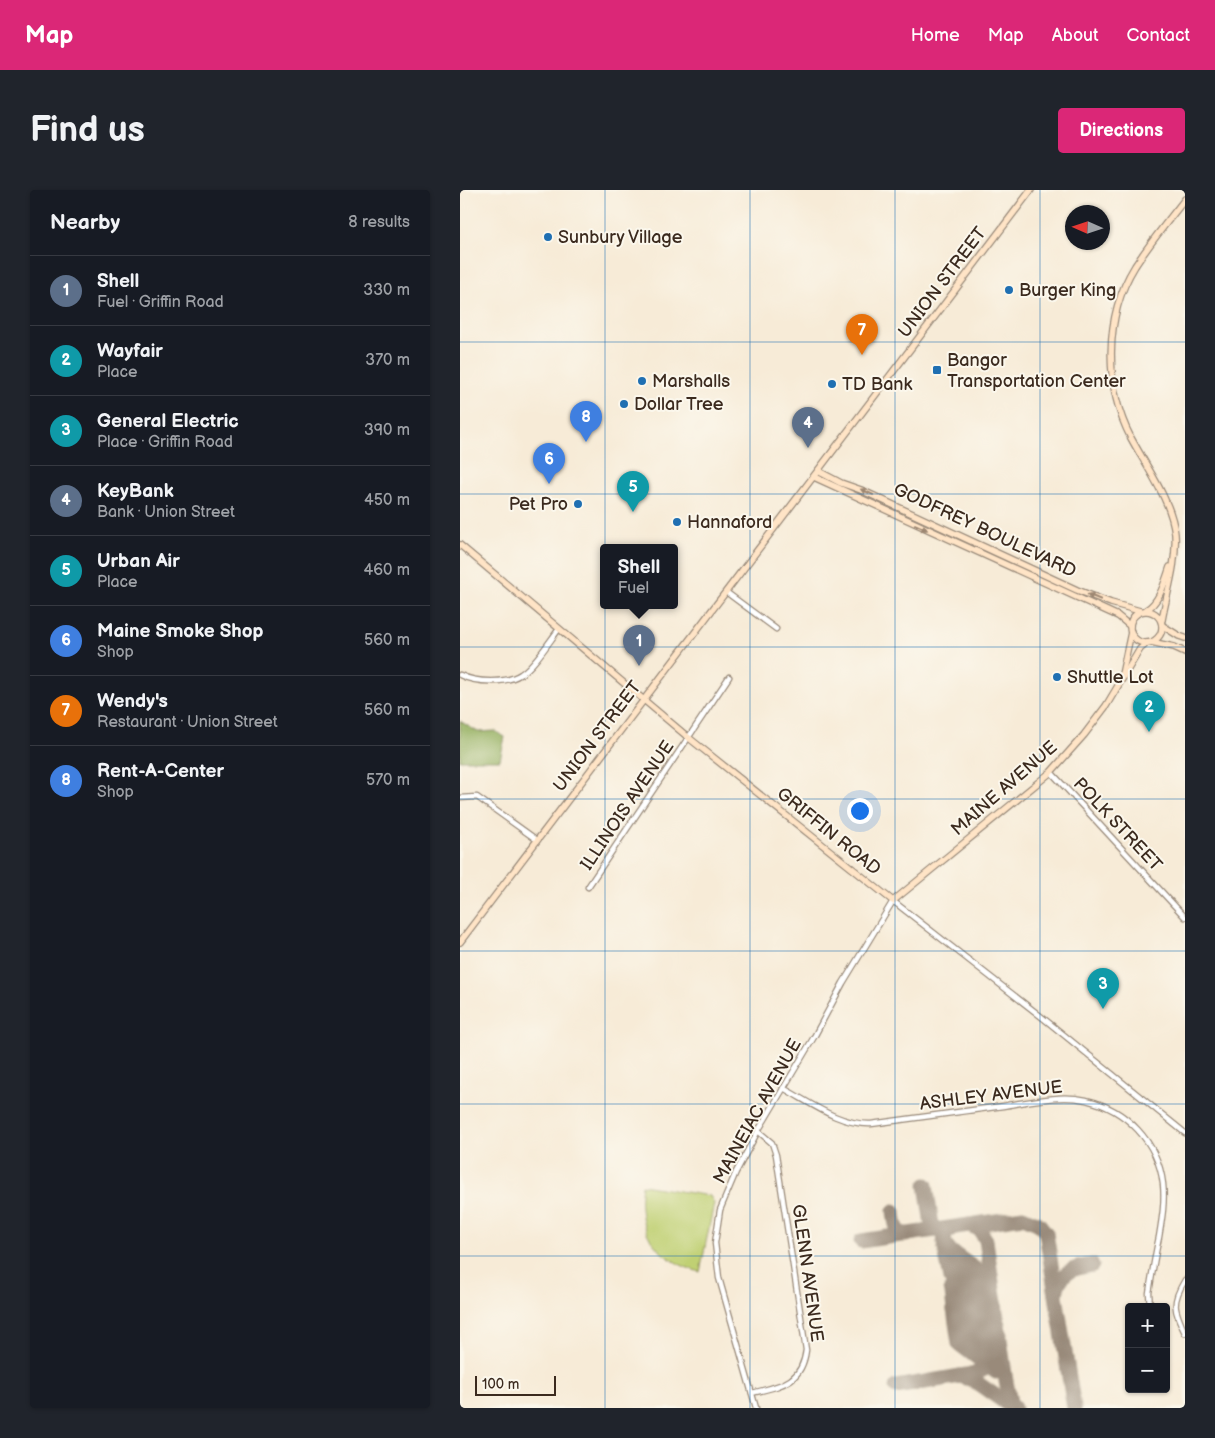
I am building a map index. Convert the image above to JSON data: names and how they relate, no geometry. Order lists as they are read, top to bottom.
{
  "streets": {
    "street": [
      "UNION STREET",
      "GODFREY BOULEVARD",
      "MAINE AVENUE",
      "ILLINOIS AVENUE",
      "POLK STREET",
      "GRIFFIN ROAD",
      "ASHLEY AVENUE",
      "MAINEIAC AVENUE",
      "GLENN AVENUE"
    ]
  },
  "crossings": [
    ["UNION STREET", "GODFREY BOULEVARD"],
    ["UNION STREET", "GRIFFIN ROAD"],
    ["GODFREY BOULEVARD", "MAINE AVENUE"],
    ["MAINE AVENUE", "POLK STREET"],
    ["MAINE AVENUE", "GRIFFIN ROAD"],
    ["MAINE AVENUE", "MAINEIAC AVENUE"],
    ["ILLINOIS AVENUE", "GRIFFIN ROAD"],
    ["GRIFFIN ROAD", "MAINEIAC AVENUE"],
    ["ASHLEY AVENUE", "MAINEIAC AVENUE"],
    ["MAINEIAC AVENUE", "GLENN AVENUE"]
  ],
  "places": {
    "other": [
      "Sunbury Village",
      "Burger King",
      "Marshalls",
      "TD Bank",
      "Dollar Tree",
      "Pet Pro",
      "Hannaford",
      "Shuttle Lot"
    ],
    "transit": ["Bangor Transportation Center"]
  },
  "scale_bar": "100 m",
  "north": "left",
  "page": {
    "header": "Map",
    "nav": [
      "Home",
      "Map",
      "About",
      "Contact"
    ],
    "buttons": "Directions",
    "title": "Find us",
    "heading": ["Nearby", "8 results"],
    "list": [
      {
        "mark": "1",
        "name": "Shell",
        "note": "Fuel · Griffin Road",
        "value": "330 m"
      },
      {
        "mark": "2",
        "name": "Wayfair",
        "note": "Place",
        "value": "370 m"
      },
      {
        "mark": "3",
        "name": "General Electric",
        "note": "Place · Griffin Road",
        "value": "390 m"
      },
      {
        "mark": "4",
        "name": "KeyBank",
        "note": "Bank · Union Street",
        "value": "450 m"
      },
      {
        "mark": "5",
        "name": "Urban Air",
        "note": "Place",
        "value": "460 m"
      },
      {
        "mark": "6",
        "name": "Maine Smoke Shop",
        "note": "Shop",
        "value": "560 m"
      },
      {
        "mark": "7",
        "name": "Wendy's",
        "note": "Restaurant · Union Street",
        "value": "560 m"
      },
      {
        "mark": "8",
        "name": "Rent-A-Center",
        "note": "Shop",
        "value": "570 m"
      }
    ],
    "pins": [
      "7",
      "8",
      "4",
      "6",
      "5",
      "1",
      "2",
      "3"
    ],
    "popup": ["Shell", "Fuel"],
    "map_buttons": ["+", "−"],
    "scale": "100 m"
  }
}
